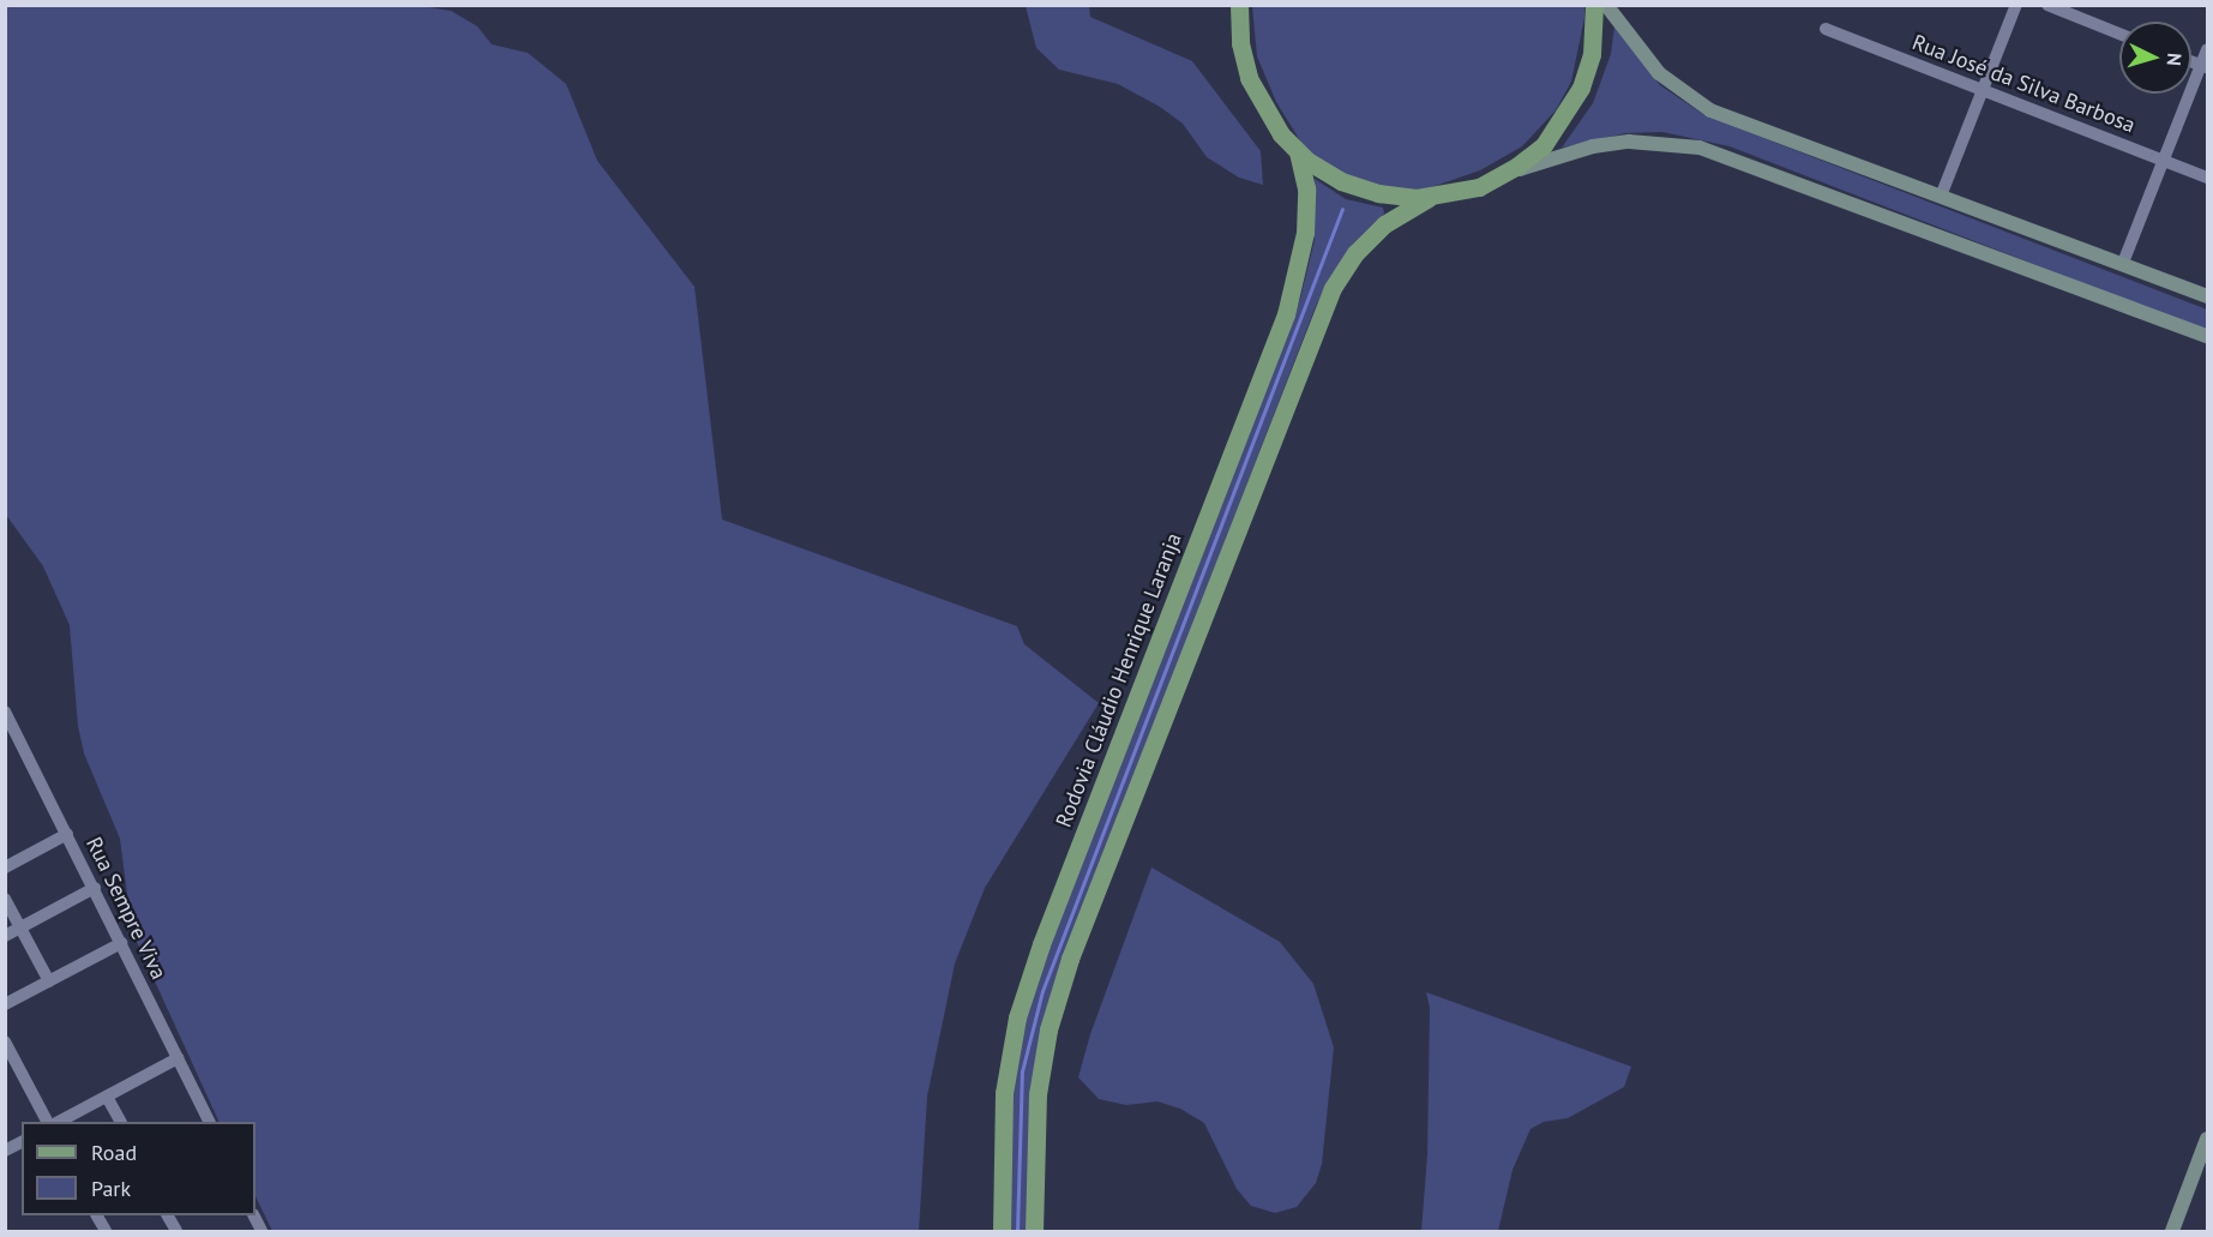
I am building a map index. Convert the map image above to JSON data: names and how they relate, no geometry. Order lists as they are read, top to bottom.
{
  "streets": {
    "main road": ["Rodovia Cláudio Henrique Laranja"],
    "street": ["Rua José da Silva Barbosa", "Rua Sempre Viva"]
  },
  "legend": ["Road", "Park"],
  "north": "right"
}
